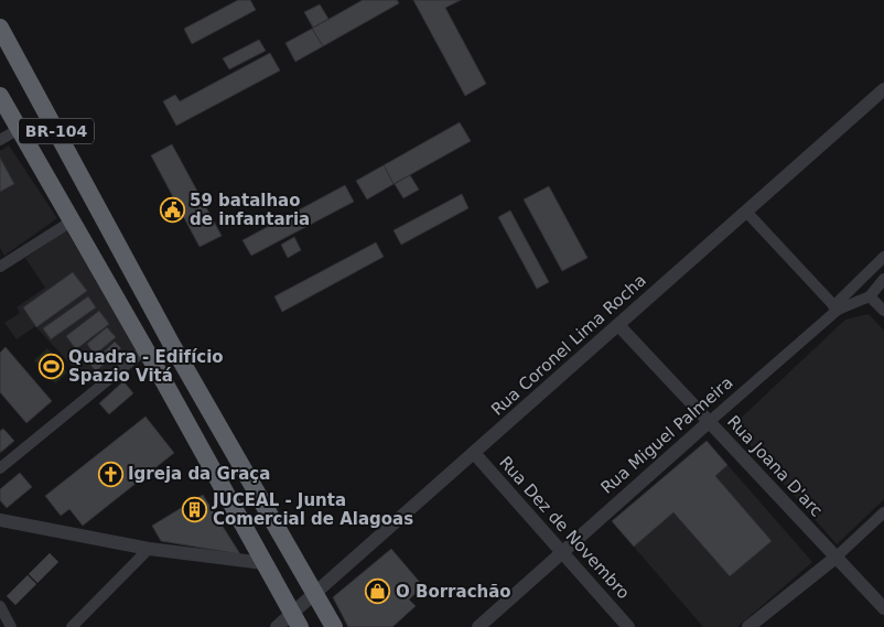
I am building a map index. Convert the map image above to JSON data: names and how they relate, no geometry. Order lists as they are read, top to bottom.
{
  "streets": {
    "highway": ["BR-104"],
    "street": [
      "Rua Coronel Lima Rocha",
      "Rua Miguel Palmeira",
      "Rua Joana D'arc",
      "Rua Dez de Novembro"
    ]
  },
  "crossings": [
    ["BR-104", "Rua Coronel Lima Rocha"],
    ["Rua Coronel Lima Rocha", "Rua Joana D'arc"],
    ["Rua Coronel Lima Rocha", "Rua Dez de Novembro"],
    ["Rua Miguel Palmeira", "Rua Joana D'arc"],
    ["Rua Miguel Palmeira", "Rua Dez de Novembro"]
  ],
  "places": {
    "public building": ["59 batalhao de infantaria"],
    "sports": ["Quadra - Edifício Spazio Vitá"],
    "church": ["Igreja da Graça"],
    "building": ["JUCEAL - Junta Comercial de Alagoas"],
    "shop": ["O Borrachão"]
  }
}
